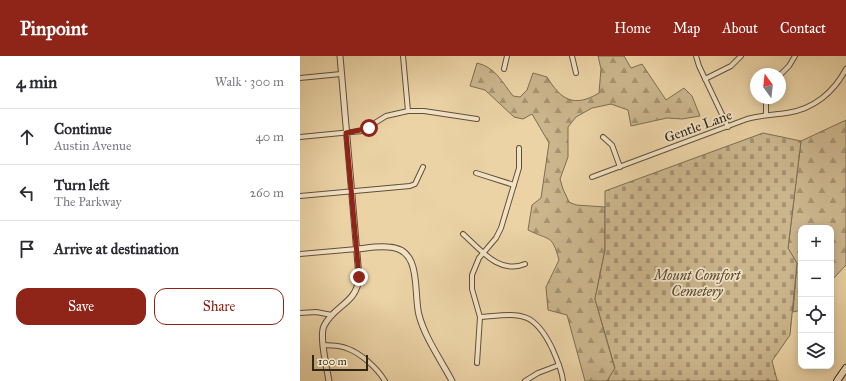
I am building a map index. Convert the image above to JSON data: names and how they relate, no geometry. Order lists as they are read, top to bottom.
{
  "streets": {
    "street": ["Gentle Lane"]
  },
  "parks": ["Mount Comfort Cemetery"],
  "scale_bar": "100 m",
  "north": "top",
  "page": {
    "header": "Pinpoint",
    "nav": [
      "Home",
      "Map",
      "About",
      "Contact"
    ],
    "heading": ["4 min", "Walk · 300 m"],
    "list": [
      ["Continue", "Austin Avenue", "40 m"],
      ["Turn left", "The Parkway", "260 m"],
      "Arrive at destination"
    ],
    "map_buttons": ["+", "−"],
    "buttons": ["Save", "Share"],
    "scale": "100 m"
  }
}
